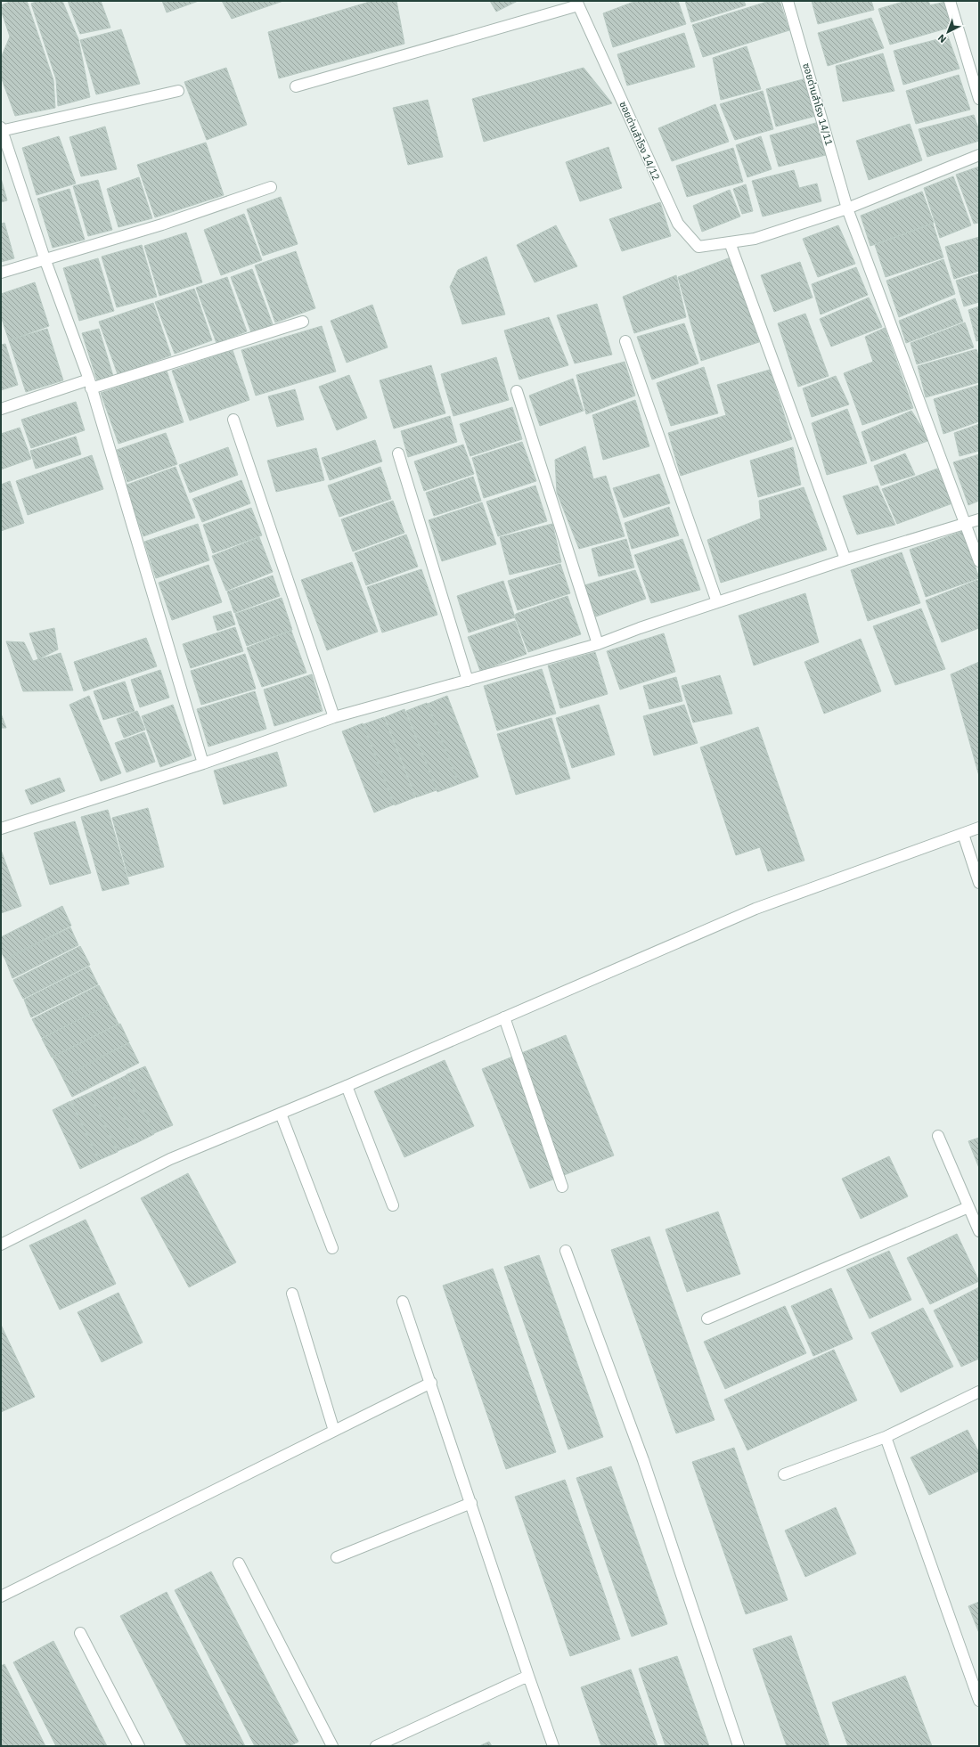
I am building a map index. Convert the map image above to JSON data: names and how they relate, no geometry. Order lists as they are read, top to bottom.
{
  "streets": {
    "street": ["ซอยด่านสำโรง 14/11", "ซอยด่านสำโรง 14/12"]
  },
  "north": "bottom left"
}
